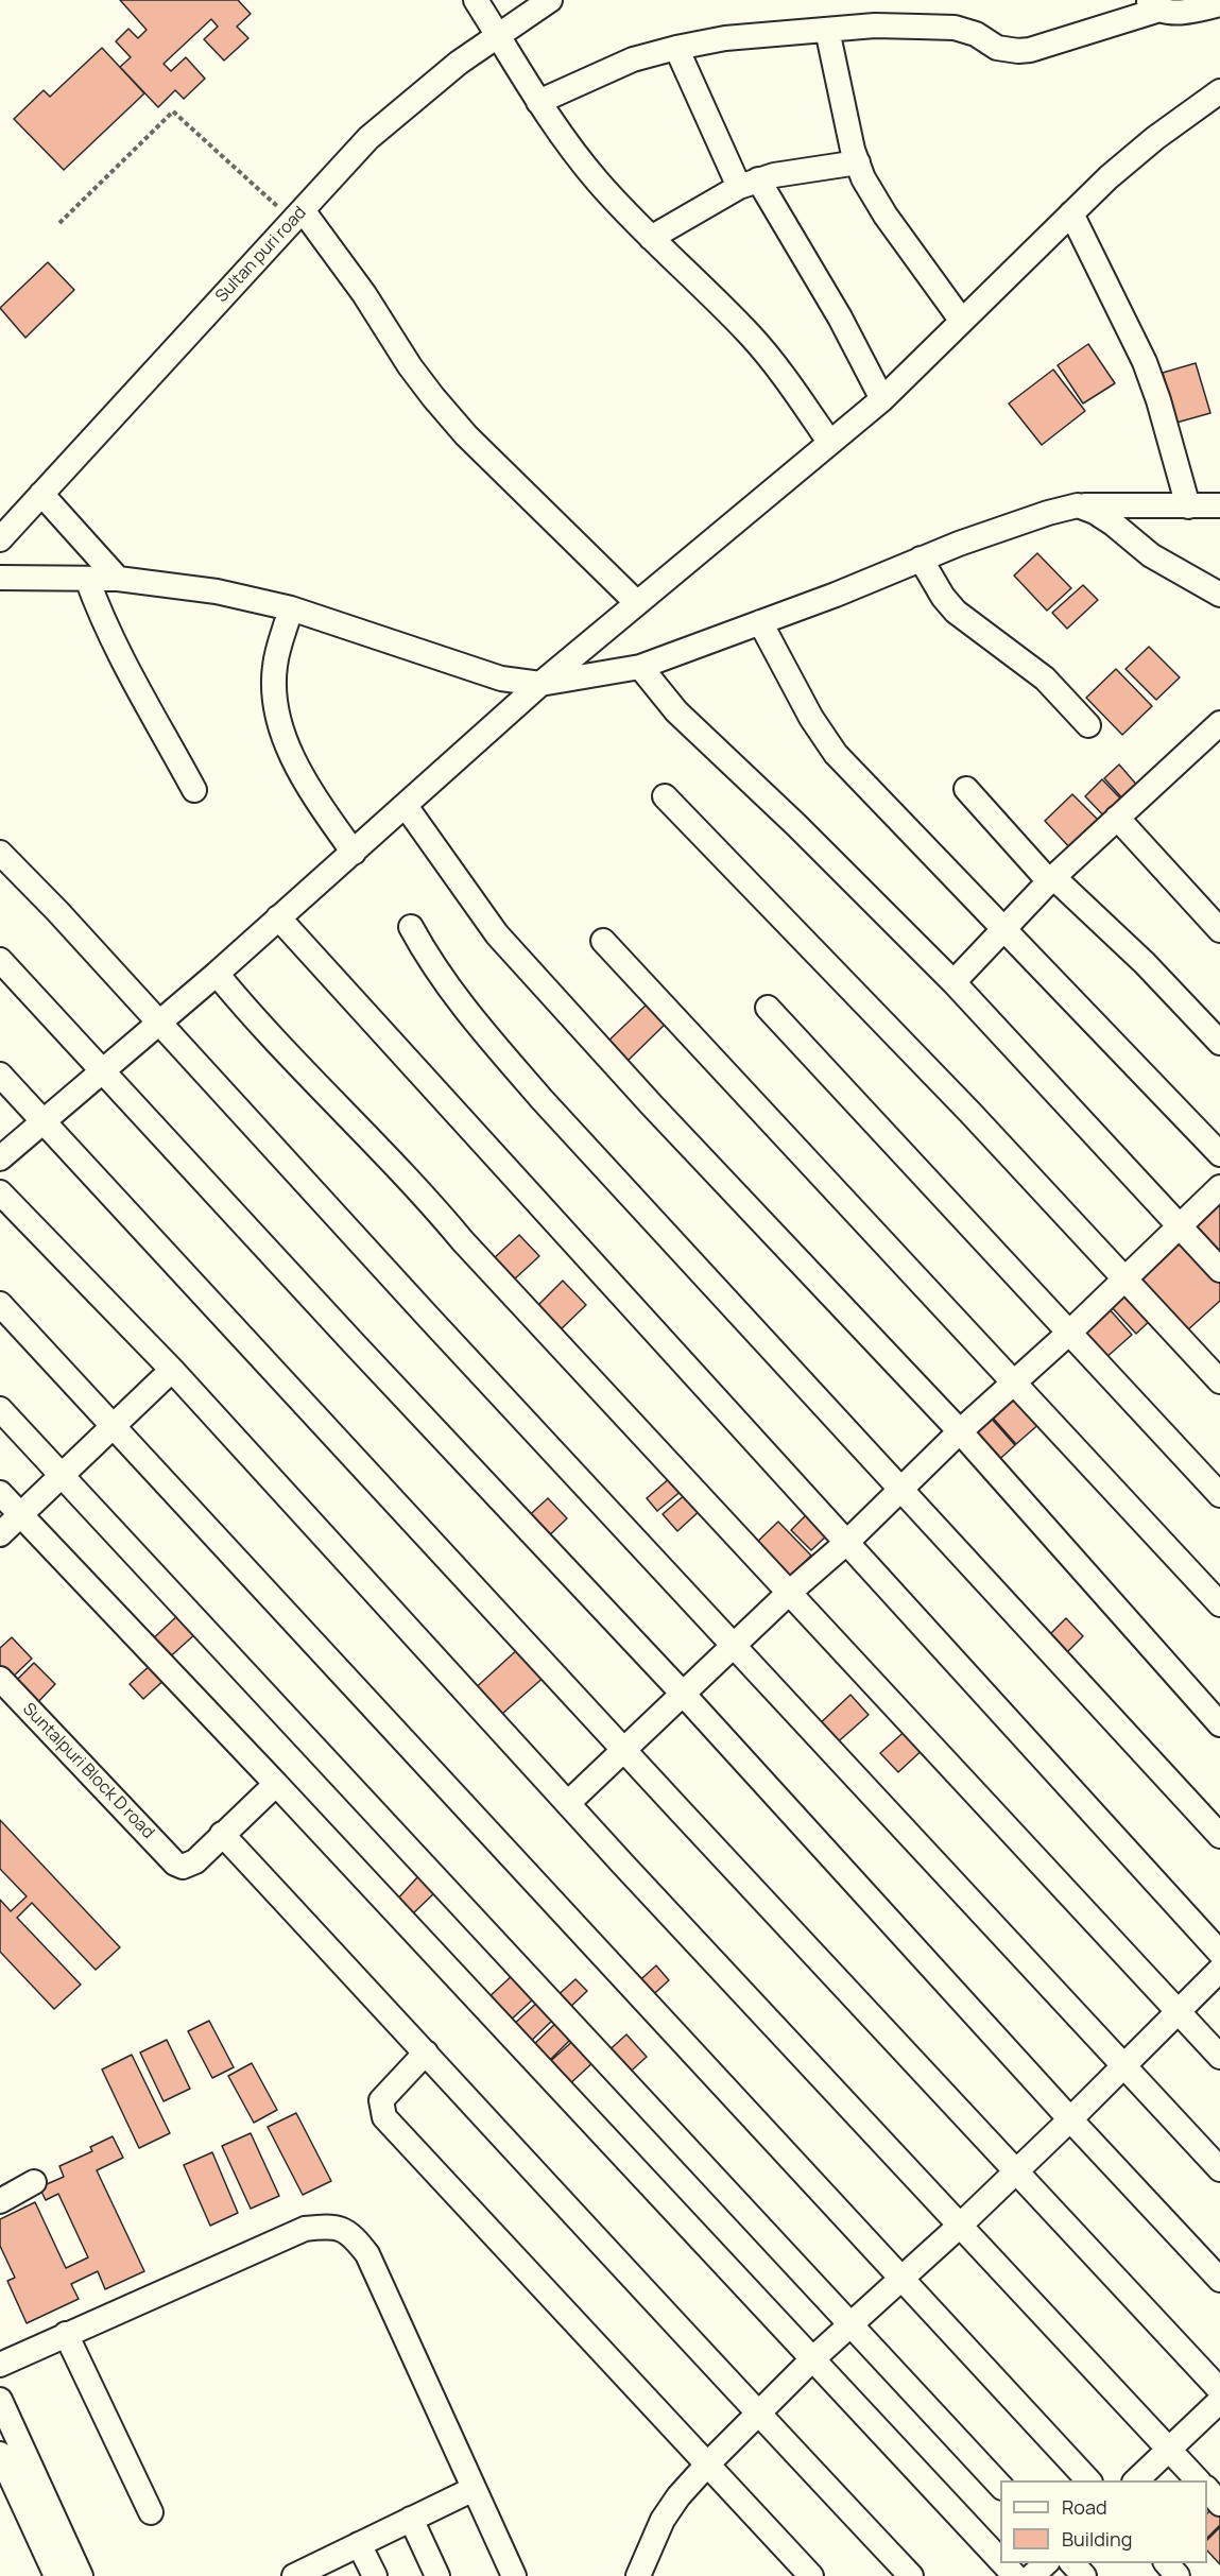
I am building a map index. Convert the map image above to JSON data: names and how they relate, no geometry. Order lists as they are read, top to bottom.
{
  "streets": {
    "street": ["Sultan puri road", "Suntalpuri Block D road"]
  },
  "legend": ["Road", "Building"]
}
